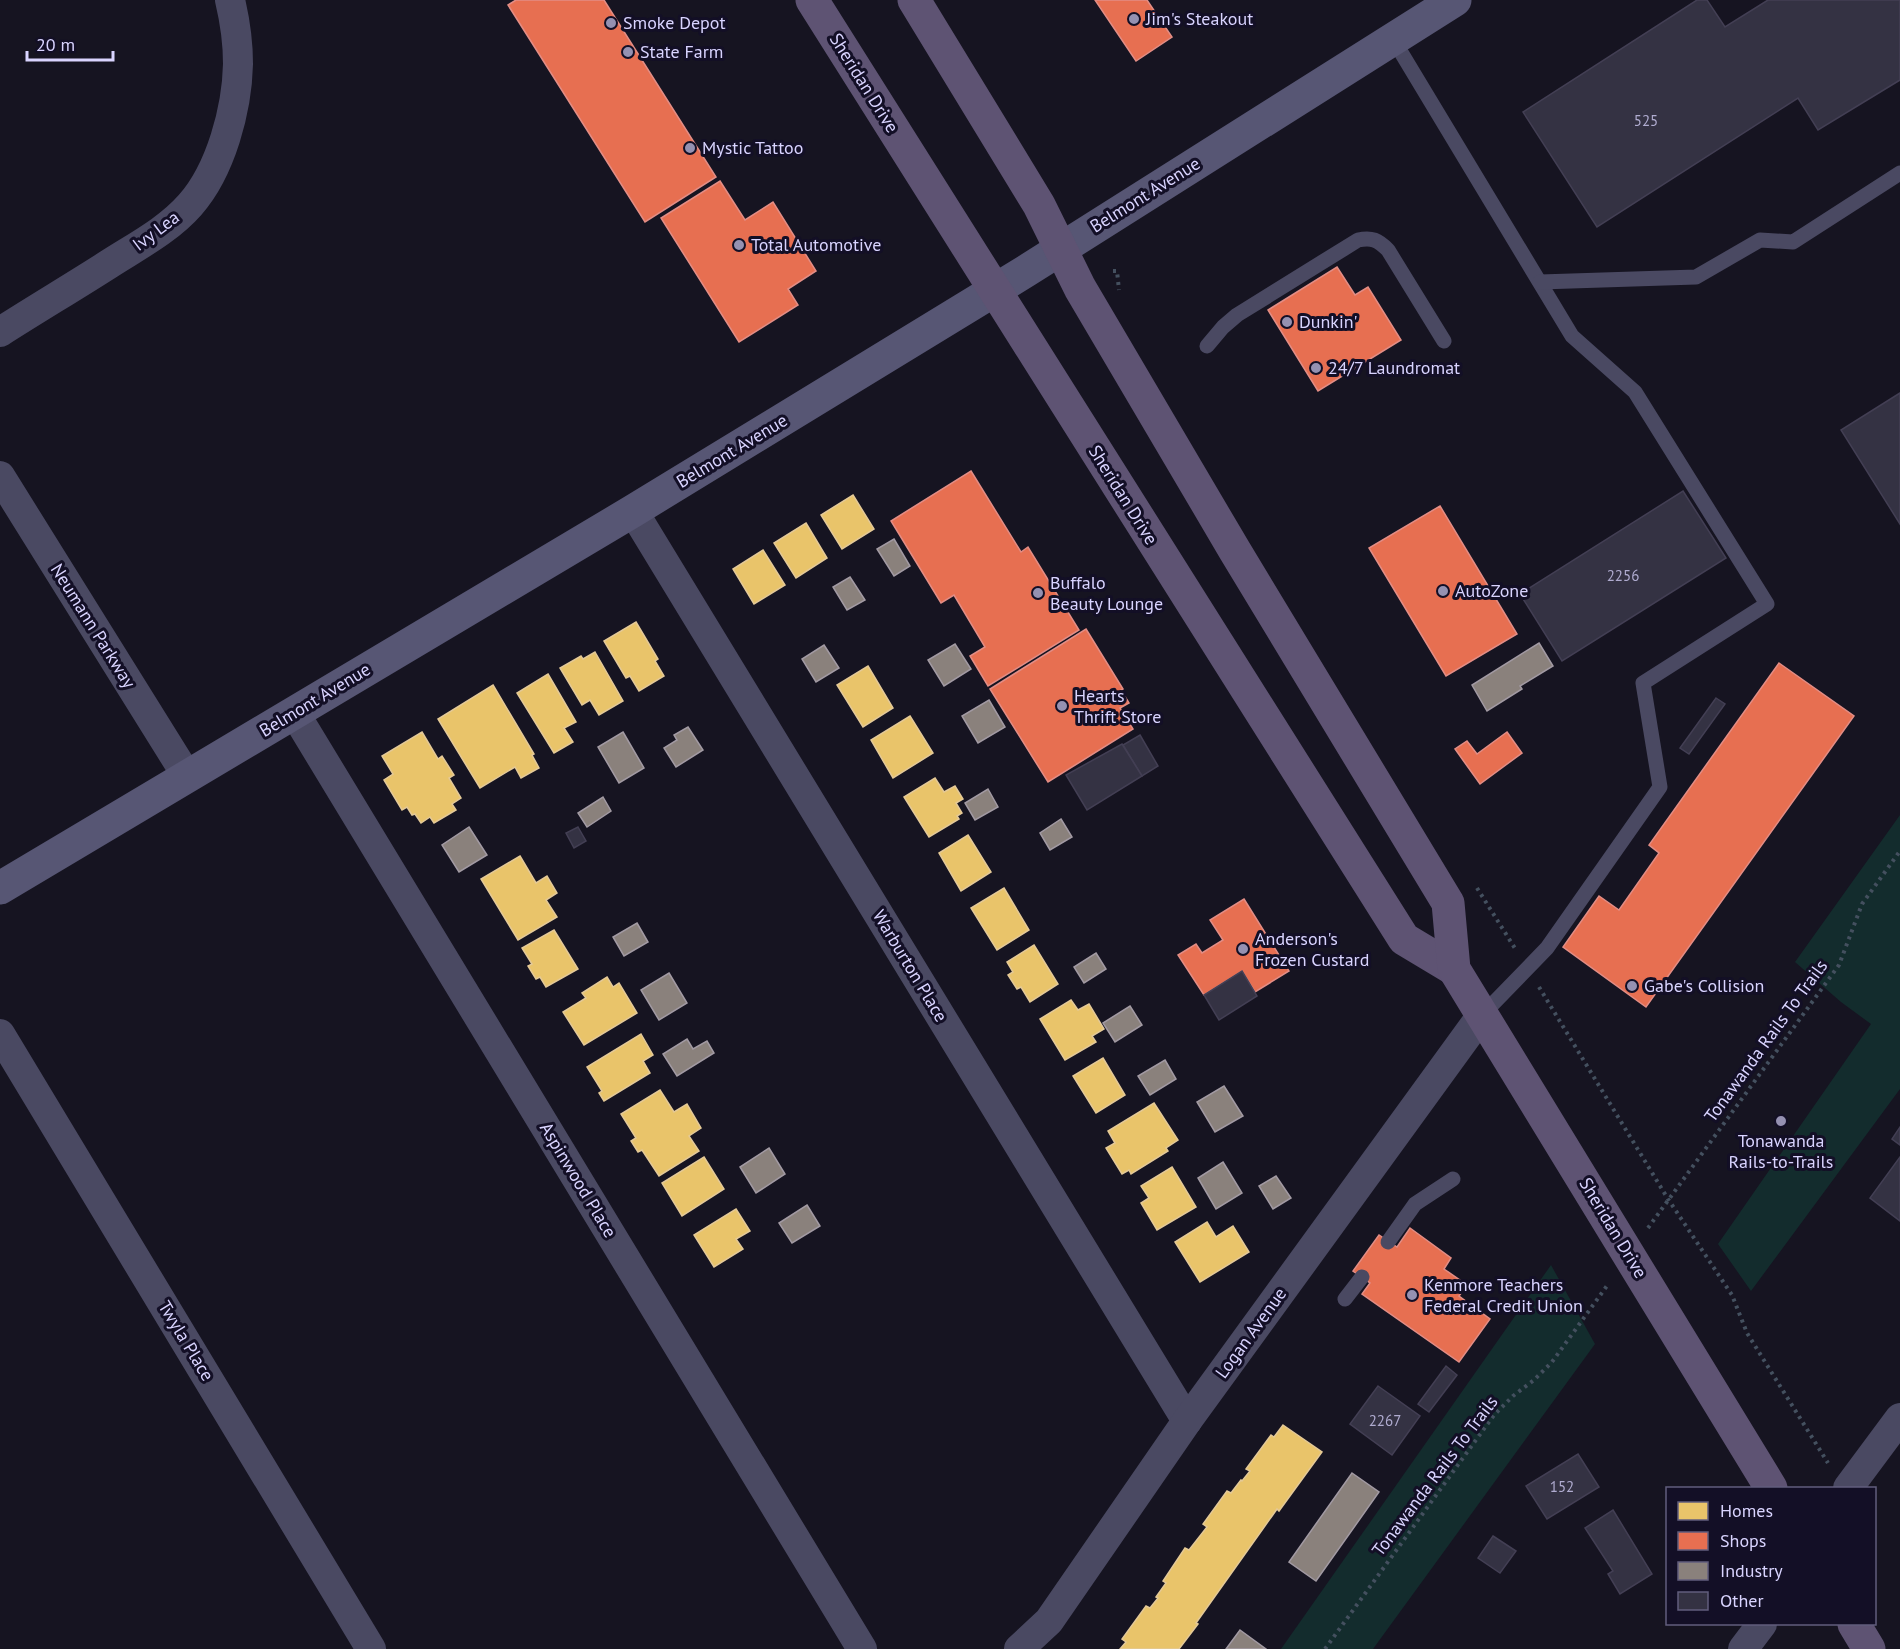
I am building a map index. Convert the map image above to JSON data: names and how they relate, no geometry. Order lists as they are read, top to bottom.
{
  "streets": {
    "main road": ["Sheridan Drive"],
    "street": [
      "Belmont Avenue",
      "Ivy Lea",
      "Neumann Parkway",
      "Warburton Place",
      "Aspinwood Place",
      "Logan Avenue",
      "Twyla Place"
    ],
    "path": ["Tonawanda Rails To Trails"]
  },
  "crossings": [
    ["Sheridan Drive", "Belmont Avenue"],
    ["Sheridan Drive", "Logan Avenue"],
    ["Belmont Avenue", "Neumann Parkway"],
    ["Belmont Avenue", "Warburton Place"],
    ["Belmont Avenue", "Aspinwood Place"],
    ["Warburton Place", "Logan Avenue"]
  ],
  "places": [
    "Jim's Steakout",
    "Smoke Depot",
    "State Farm",
    "Mystic Tattoo",
    "Total Automotive",
    "Dunkin'",
    "24/7 Laundromat",
    "AutoZone",
    "Buffalo Beauty Lounge",
    "Hearts Thrift Store",
    "Anderson's Frozen Custard",
    "Gabe's Collision",
    "Tonawanda Rails-to-Trails",
    "Kenmore Teachers Federal Credit Union"
  ],
  "house_numbers": [
    "525",
    "2256",
    "2267",
    "152"
  ],
  "legend": [
    "Homes",
    "Shops",
    "Industry",
    "Other"
  ],
  "scale_bar": "20 m"
}
